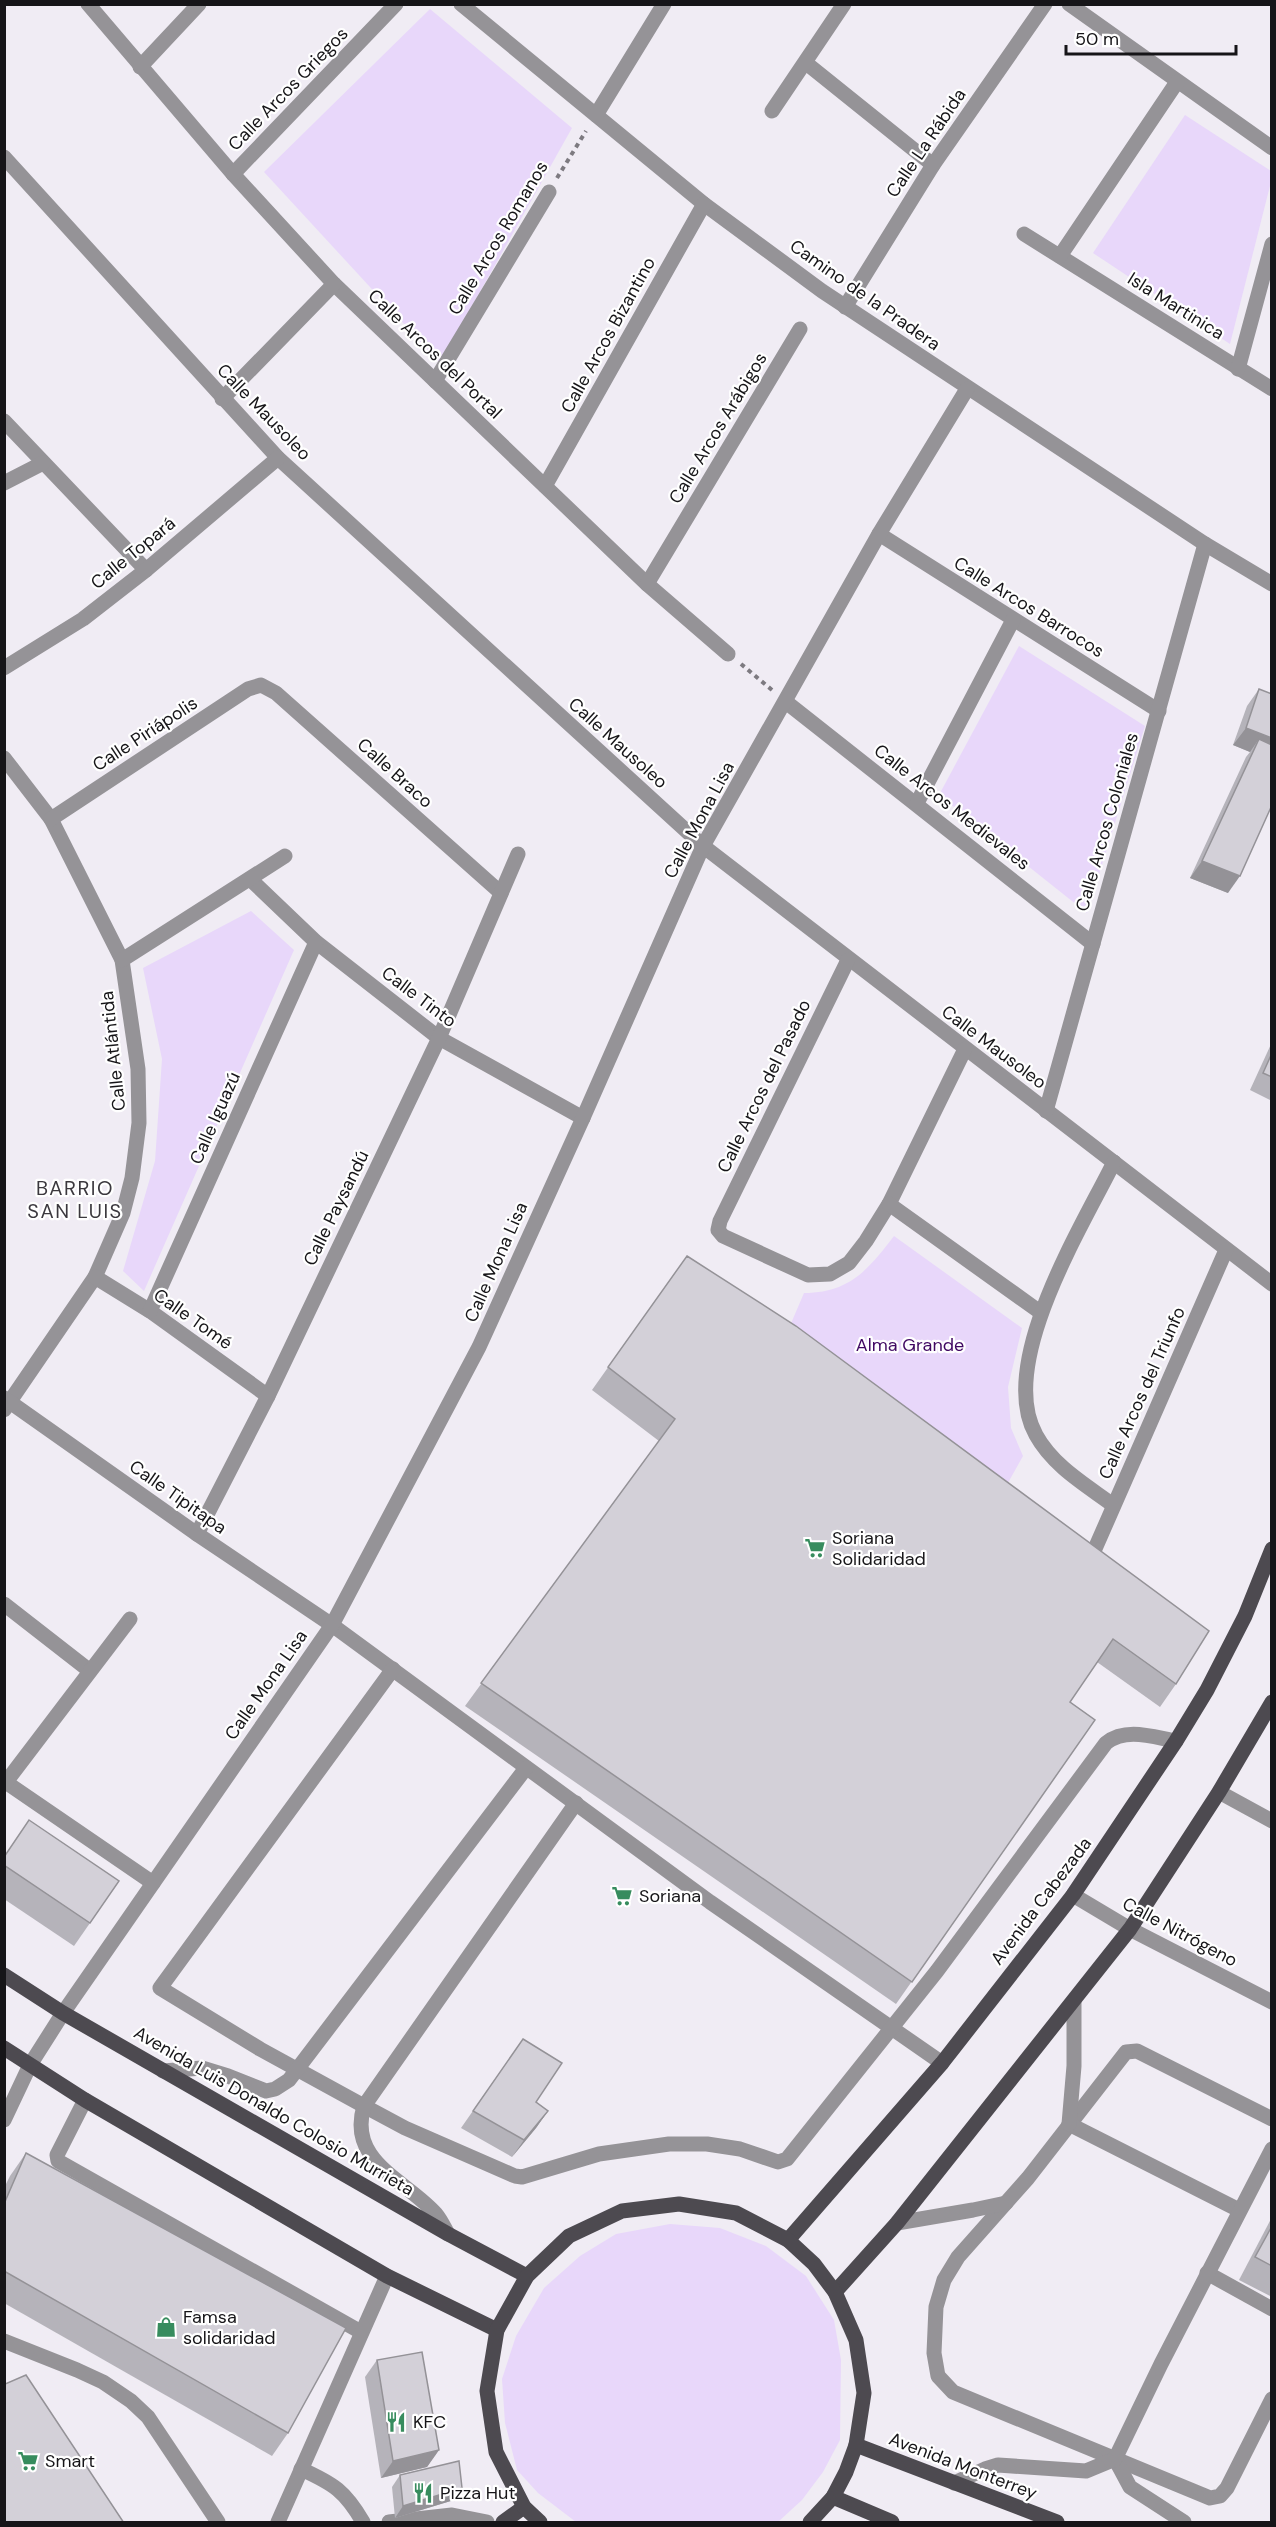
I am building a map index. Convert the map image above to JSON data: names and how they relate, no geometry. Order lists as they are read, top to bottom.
{
  "streets": {
    "main road": ["Avenida Cabezada", "Avenida Luis Donaldo Colosio Murrieta", "Avenida Monterrey"],
    "street": [
      "Calle Arcos Griegos",
      "Calle La Rábida",
      "Calle Arcos Romanos",
      "Camino de la Pradera",
      "Isla Martinica",
      "Calle Arcos Bizantino",
      "Calle Arcos del Portal",
      "Calle Mausoleo",
      "Calle Arcos Arábigos",
      "Calle Topará",
      "Calle Arcos Barrocos",
      "Calle Piriápolis",
      "Calle Braco",
      "Calle Arcos Medievales",
      "Calle Mona Lisa",
      "Calle Arcos Coloniales",
      "Calle Tinto",
      "Calle Atlántida",
      "Calle Arcos del Pasado",
      "Calle Iguazú",
      "Calle Paysandú",
      "Calle Tomé",
      "Calle Arcos del Triunfo",
      "Calle Tipitapa",
      "Calle Nitrógeno"
    ]
  },
  "crossings": [
    ["Calle Arcos Griegos", "Calle Arcos del Portal"],
    ["Calle La Rábida", "Camino de la Pradera"],
    ["Calle Arcos Romanos", "Camino de la Pradera"],
    ["Calle Arcos Romanos", "Calle Arcos del Portal"],
    ["Camino de la Pradera", "Calle Arcos Bizantino"],
    ["Camino de la Pradera", "Calle Mona Lisa"],
    ["Camino de la Pradera", "Calle Arcos Coloniales"],
    ["Calle Arcos Bizantino", "Calle Arcos del Portal"],
    ["Calle Arcos del Portal", "Calle Arcos Arábigos"],
    ["Calle Mausoleo", "Calle Topará"],
    ["Calle Mausoleo", "Calle Mona Lisa"],
    ["Calle Mausoleo", "Calle Arcos Coloniales"],
    ["Calle Mausoleo", "Calle Arcos del Pasado"],
    ["Calle Mausoleo", "Calle Arcos del Triunfo"],
    ["Calle Arcos Barrocos", "Calle Mona Lisa"],
    ["Calle Arcos Barrocos", "Calle Arcos Coloniales"],
    ["Calle Piriápolis", "Calle Braco"],
    ["Calle Piriápolis", "Calle Atlántida"],
    ["Calle Braco", "Calle Paysandú"],
    ["Calle Arcos Medievales", "Calle Mona Lisa"],
    ["Calle Arcos Medievales", "Calle Arcos Coloniales"],
    ["Calle Mona Lisa", "Calle Tinto"],
    ["Calle Mona Lisa", "Calle Tipitapa"],
    ["Calle Mona Lisa", "Avenida Luis Donaldo Colosio Murrieta"],
    ["Calle Tinto", "Calle Iguazú"],
    ["Calle Tinto", "Calle Paysandú"],
    ["Calle Atlántida", "Calle Tomé"],
    ["Calle Atlántida", "Calle Tipitapa"],
    ["Calle Iguazú", "Calle Tomé"],
    ["Calle Paysandú", "Calle Tomé"],
    ["Calle Paysandú", "Calle Tipitapa"],
    ["Calle Tipitapa", "Avenida Cabezada"],
    ["Avenida Cabezada", "Calle Nitrógeno"]
  ],
  "districts": ["BARRIO SAN LUIS"],
  "parks": ["Alma Grande"],
  "places": {
    "supermarket": ["Soriana Solidaridad", "Soriana", "Smart"],
    "shop": ["Famsa solidaridad"],
    "restaurant": ["KFC", "Pizza Hut"]
  },
  "scale_bar": "50 m"
}
